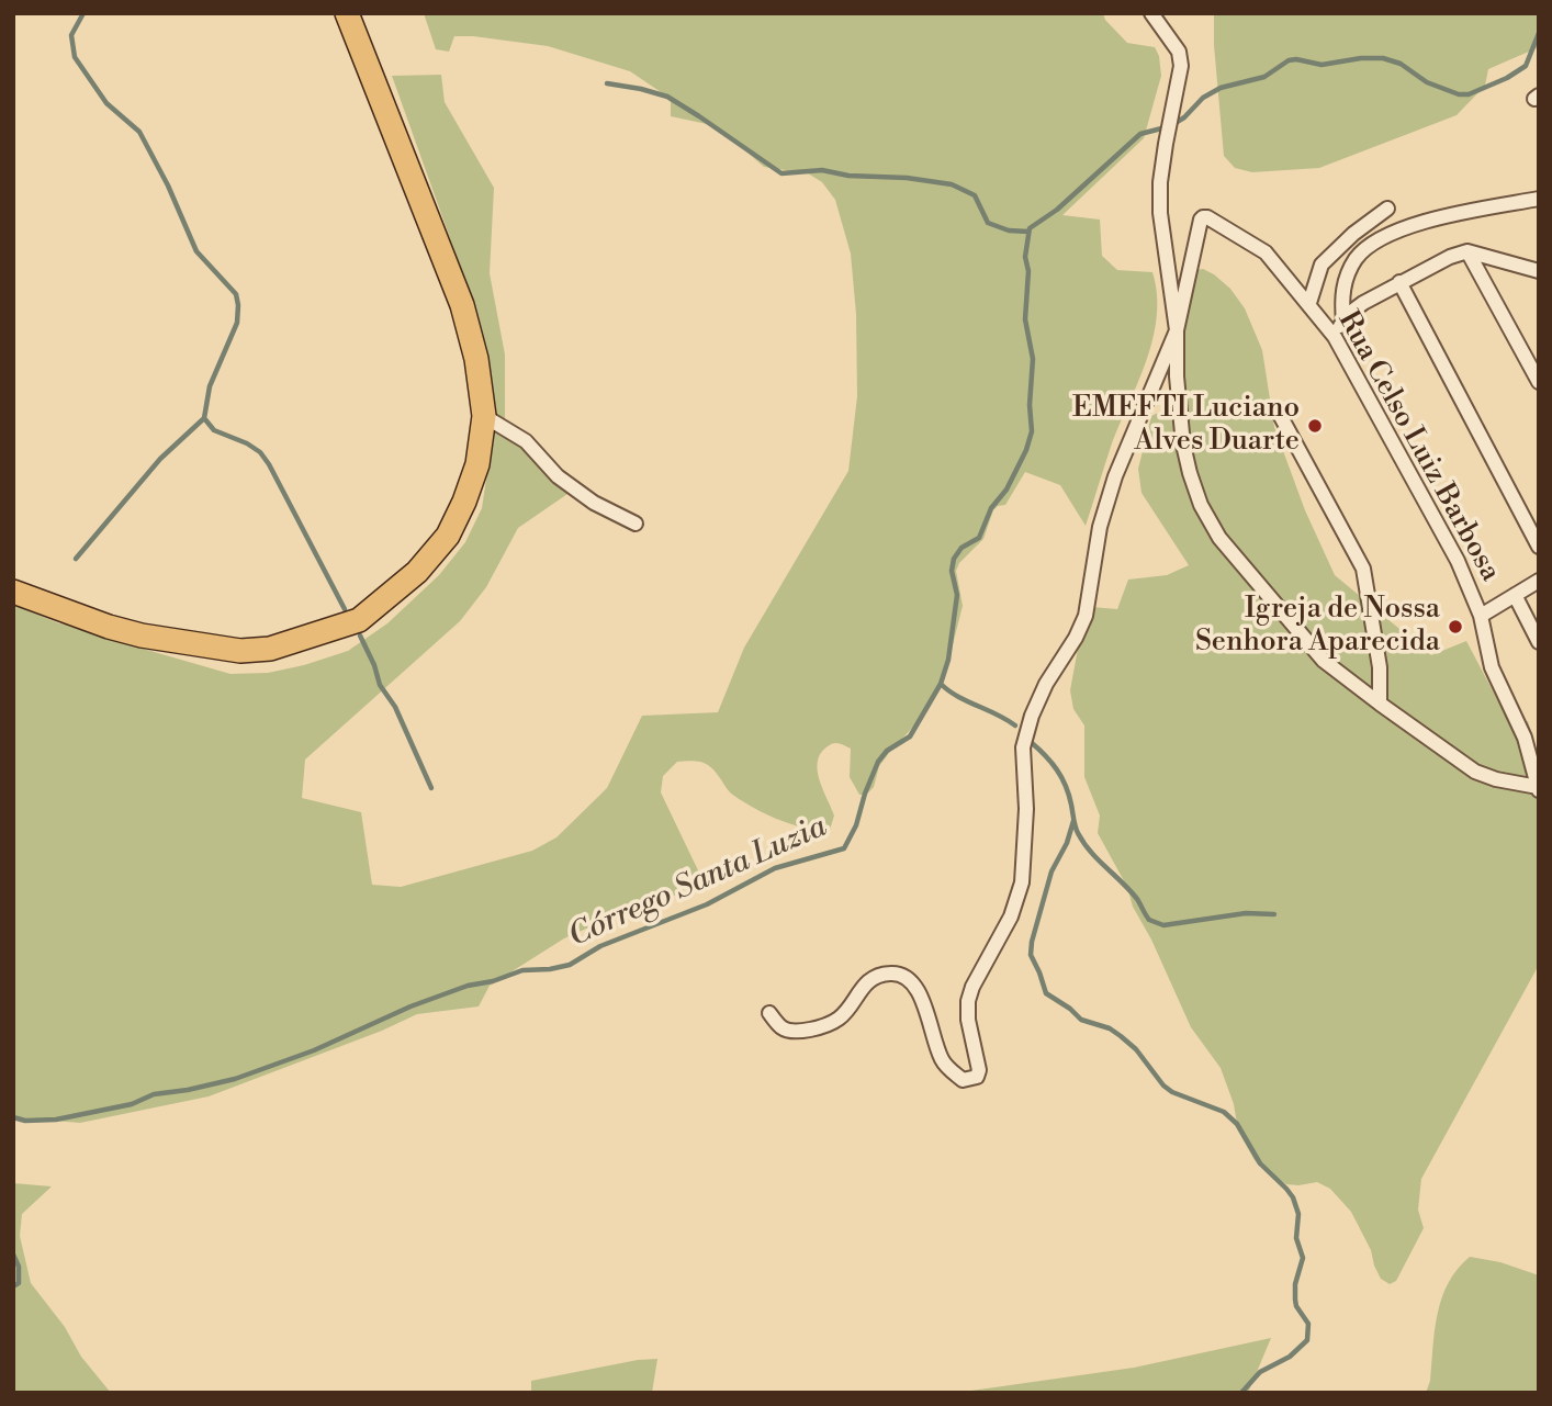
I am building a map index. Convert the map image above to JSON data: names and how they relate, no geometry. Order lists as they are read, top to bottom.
{
  "streets": {
    "street": ["Rua Celso Luiz Barbosa"]
  },
  "water": ["Córrego Santa Luzia"],
  "places": ["EMEFTI Luciano Alves Duarte", "Igreja de Nossa Senhora Aparecida"]
}
